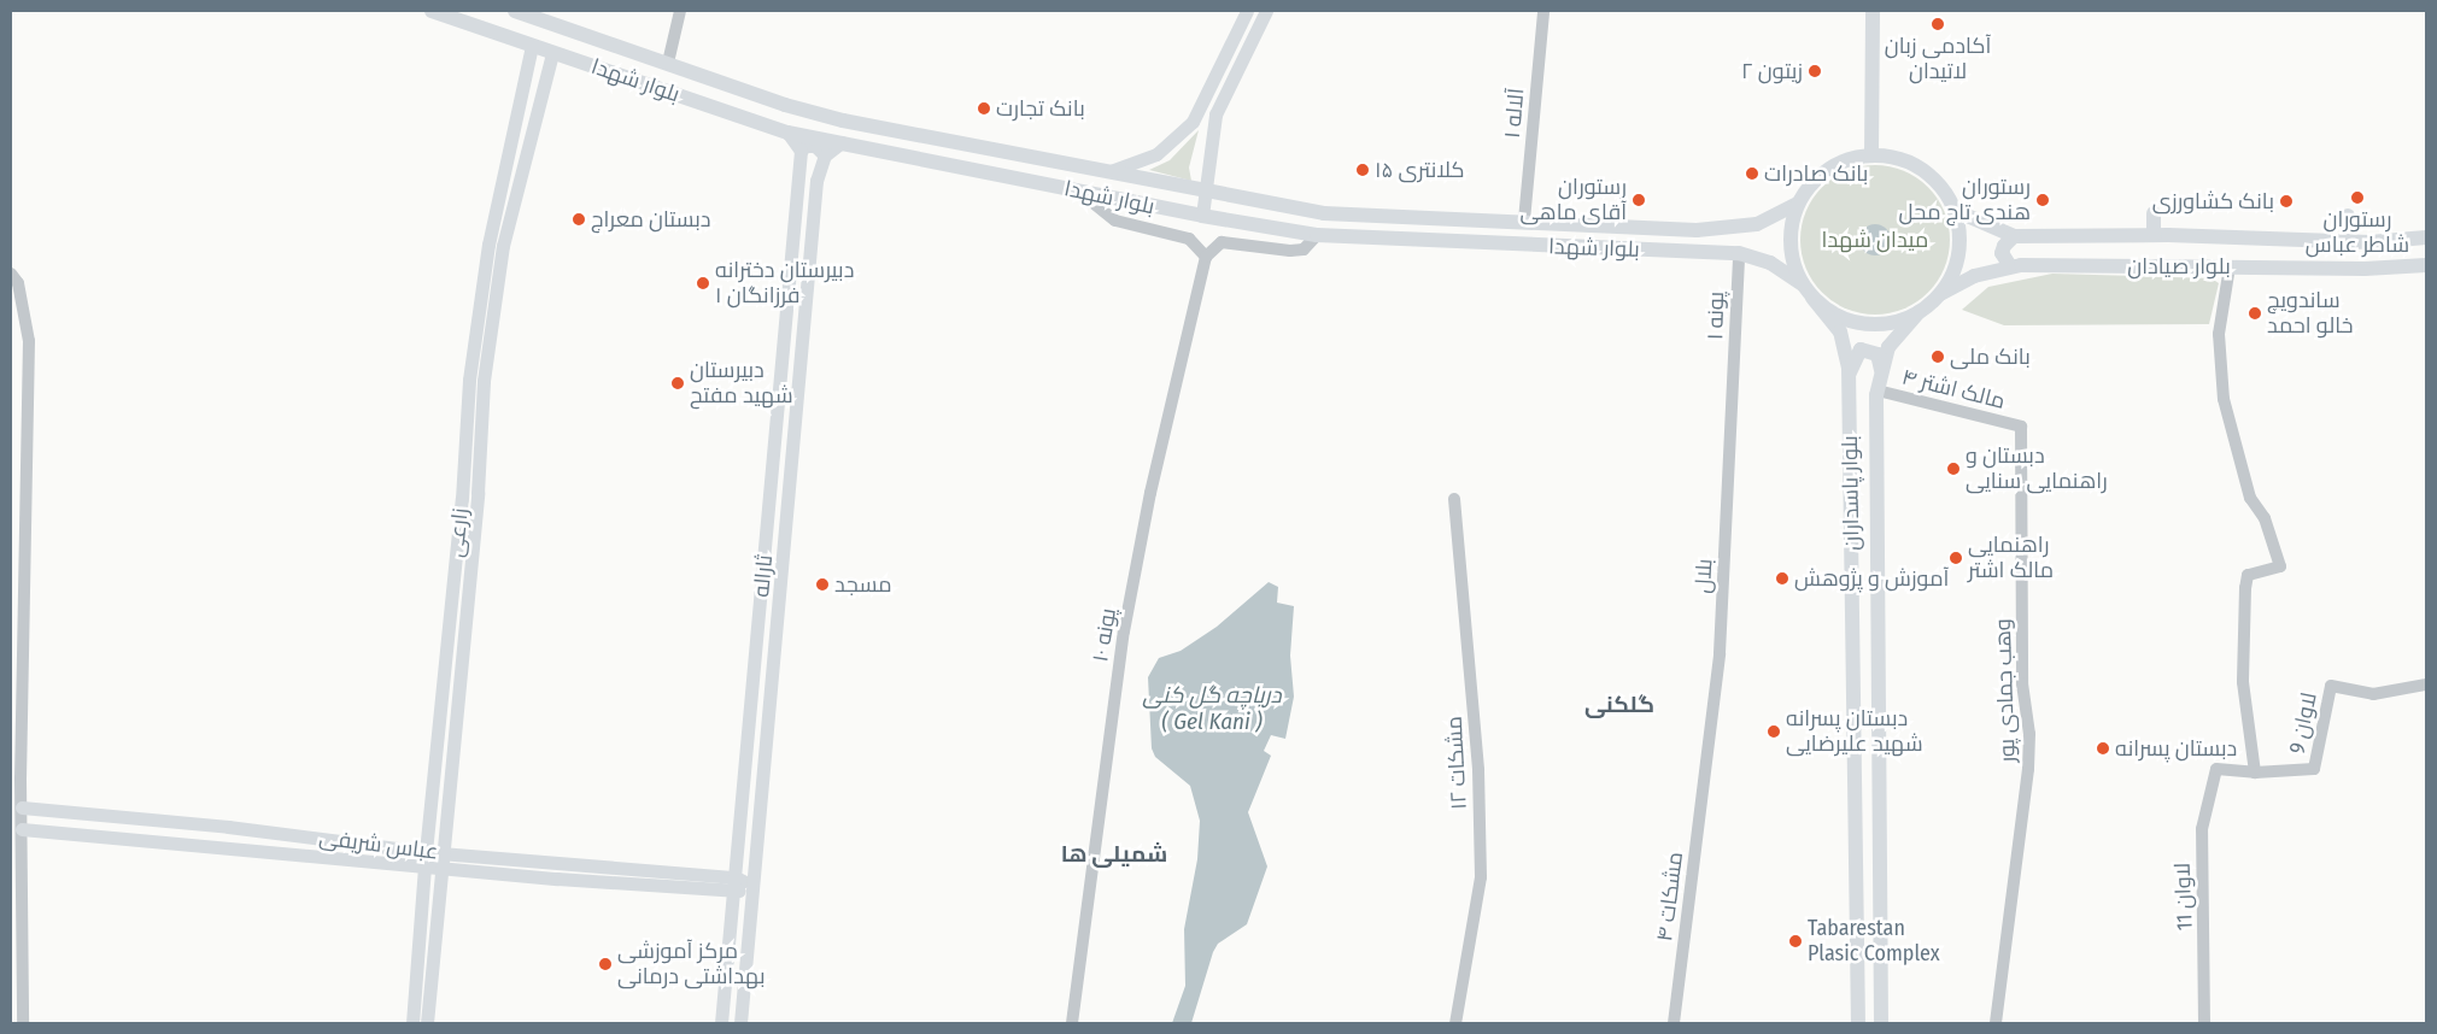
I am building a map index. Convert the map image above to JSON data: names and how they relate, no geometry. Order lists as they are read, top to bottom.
{
  "streets": {
    "main road": [
      "بلوار شهدا",
      "بلوار صیادان",
      "بلوار پاسداران",
      "زارعی",
      "ثاراله",
      "عباس شریفی"
    ],
    "street": [
      "آلاله ۱",
      "پونه ۱",
      "مالک اشتر ۴",
      "بلال",
      "پونه ۱۰",
      "وهب جمادی پور",
      "لاوان 9",
      "مشکات ۱۲",
      "مشکات ۴",
      "لاوان 11"
    ]
  },
  "crossings": [
    ["بلوار شهدا", "آلاله ۱"],
    ["بلوار شهدا", "بلوار صیادان"],
    ["بلوار شهدا", "پونه ۱"],
    ["بلوار شهدا", "بلوار پاسداران"],
    ["بلوار شهدا", "زارعی"],
    ["بلوار صیادان", "بلوار پاسداران"],
    ["پونه ۱", "بلال"],
    ["مالک اشتر ۴", "بلوار پاسداران"],
    ["مالک اشتر ۴", "وهب جمادی پور"],
    ["زارعی", "عباس شریفی"],
    ["ثاراله", "عباس شریفی"],
    ["بلال", "مشکات ۴"],
    ["لاوان 9", "لاوان 11"]
  ],
  "districts": ["گلکنی", "شمیلی ها"],
  "water": ["دریاچه گل کنی ( Gel Kani )"],
  "parks": ["میدان شهدا"],
  "places": [
    "آکادمی زبان لاتیدان",
    "زیتون ۲",
    "بانک تجارت",
    "کلانتری ۱۵",
    "بانک صادرات",
    "رستوران شاطر عباس",
    "رستوران آقای ماهی",
    "رستوران هندی تاج محل",
    "بانک کشاورزی",
    "دبستان معراج",
    "دبیرستان دخترانه فرزانگان ۱",
    "ساندویچ خالو احمد",
    "بانک ملی",
    "دبیرستان شهید مفتح",
    "دبستان و راهنمایی سنایی",
    "راهنمایی مالک اشتر",
    "آموزش و پژوهش",
    "مسجد",
    "دبستان پسرانه شهید علیرضایی",
    "دبستان پسرانه",
    "Tabarestan Plasic Complex",
    "مرکز آموزشی بهداشتی درمانی"
  ]
}
